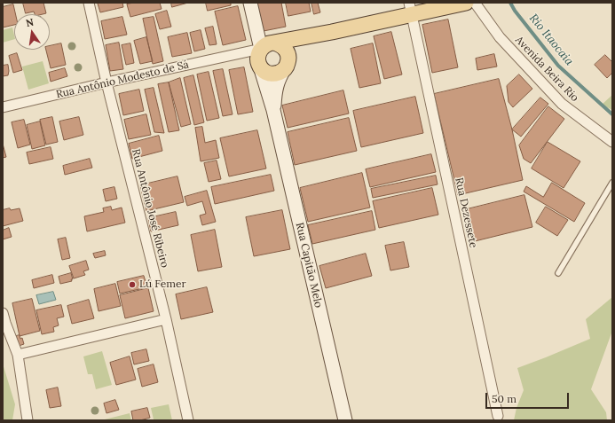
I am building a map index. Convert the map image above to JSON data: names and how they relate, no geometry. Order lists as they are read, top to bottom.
{
  "streets": {
    "main road": ["Rua Antônio Modesto de Sá", "Rua Capitão Melo"],
    "street": ["Avenida Beira Rio", "Rua Antônio José Ribeiro", "Rua Dezessete"]
  },
  "crossings": [
    ["Rua Antônio Modesto de Sá", "Rua Antônio José Ribeiro"],
    ["Rua Antônio Modesto de Sá", "Rua Dezessete"],
    ["Rua Antônio Modesto de Sá", "Rua Capitão Melo"]
  ],
  "water": ["Rio Itaocaia"],
  "places": ["Lú Femer"],
  "scale_bar": "50 m",
  "north": "top"
}
